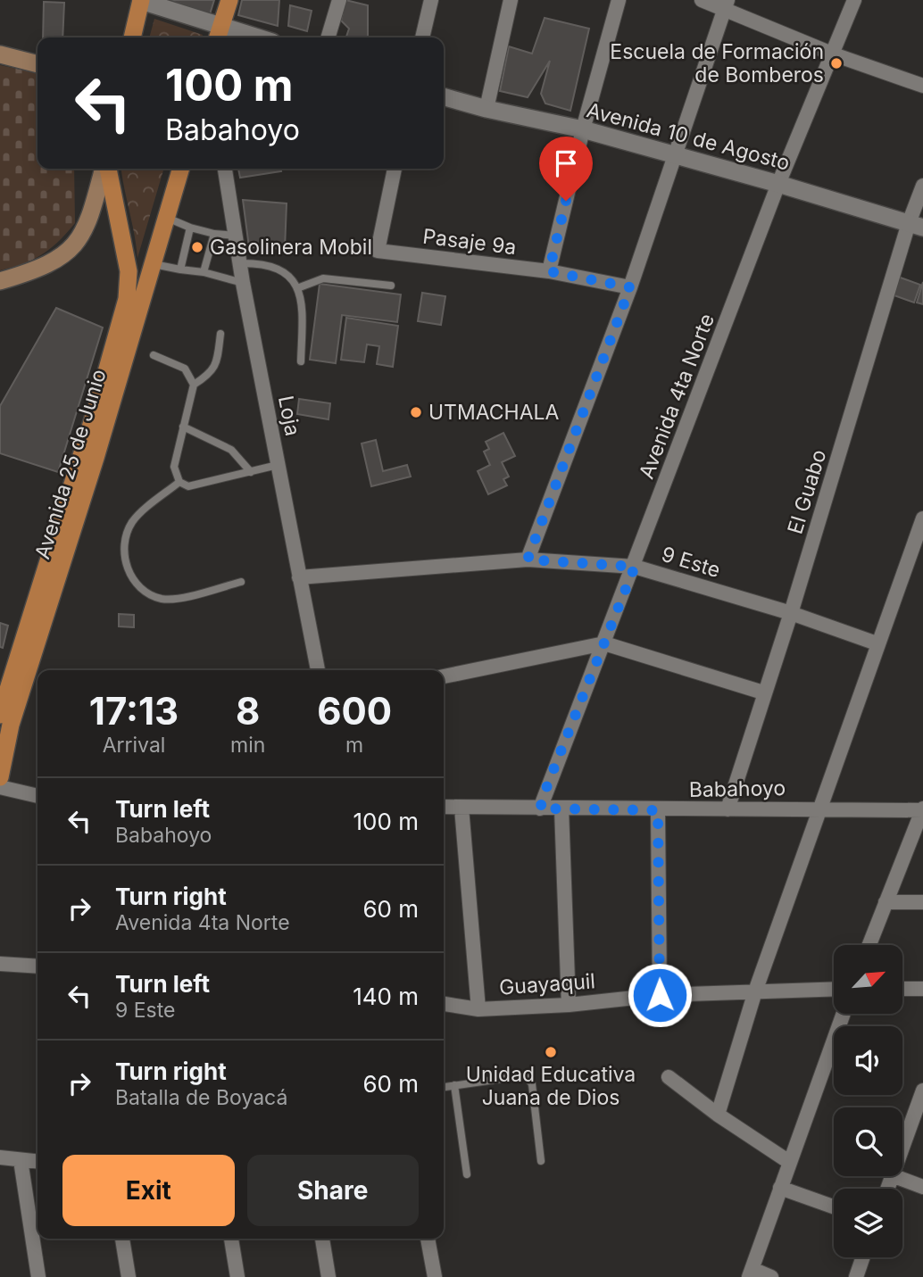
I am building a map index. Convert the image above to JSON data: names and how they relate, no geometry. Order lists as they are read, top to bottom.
{
  "streets": {
    "main road": ["Avenida 25 de Junio"],
    "street": [
      "Avenida 10 de Agosto",
      "Pasaje 9a",
      "Avenida 4ta Norte",
      "Loja",
      "El Guabo",
      "9 Este",
      "Babahoyo",
      "Guayaquil"
    ]
  },
  "crossings": [
    ["Avenida 10 de Agosto", "Avenida 4ta Norte"],
    ["Avenida 10 de Agosto", "El Guabo"],
    ["Avenida 4ta Norte", "9 Este"],
    ["Avenida 4ta Norte", "Babahoyo"],
    ["Loja", "9 Este"],
    ["El Guabo", "9 Este"],
    ["El Guabo", "Babahoyo"]
  ],
  "places": [
    "Escuela de Formación de Bomberos",
    "Gasolinera Mobil",
    "UTMACHALA",
    "Unidad Educativa Juana de Dios"
  ],
  "north": "top right",
  "page": {
    "turn": ["100 m", "Babahoyo"],
    "eta": [
      "17:13",
      "Arrival",
      "8",
      "min",
      "600",
      "m"
    ],
    "list": [
      {
        "name": "Turn left",
        "note": "Babahoyo",
        "value": "100 m"
      },
      {
        "name": "Turn right",
        "note": "Avenida 4ta Norte",
        "value": "60 m"
      },
      {
        "name": "Turn left",
        "note": "9 Este",
        "value": "140 m"
      },
      {
        "name": "Turn right",
        "note": "Batalla de Boyacá",
        "value": "60 m"
      }
    ],
    "buttons": ["Exit", "Share"]
  }
}
